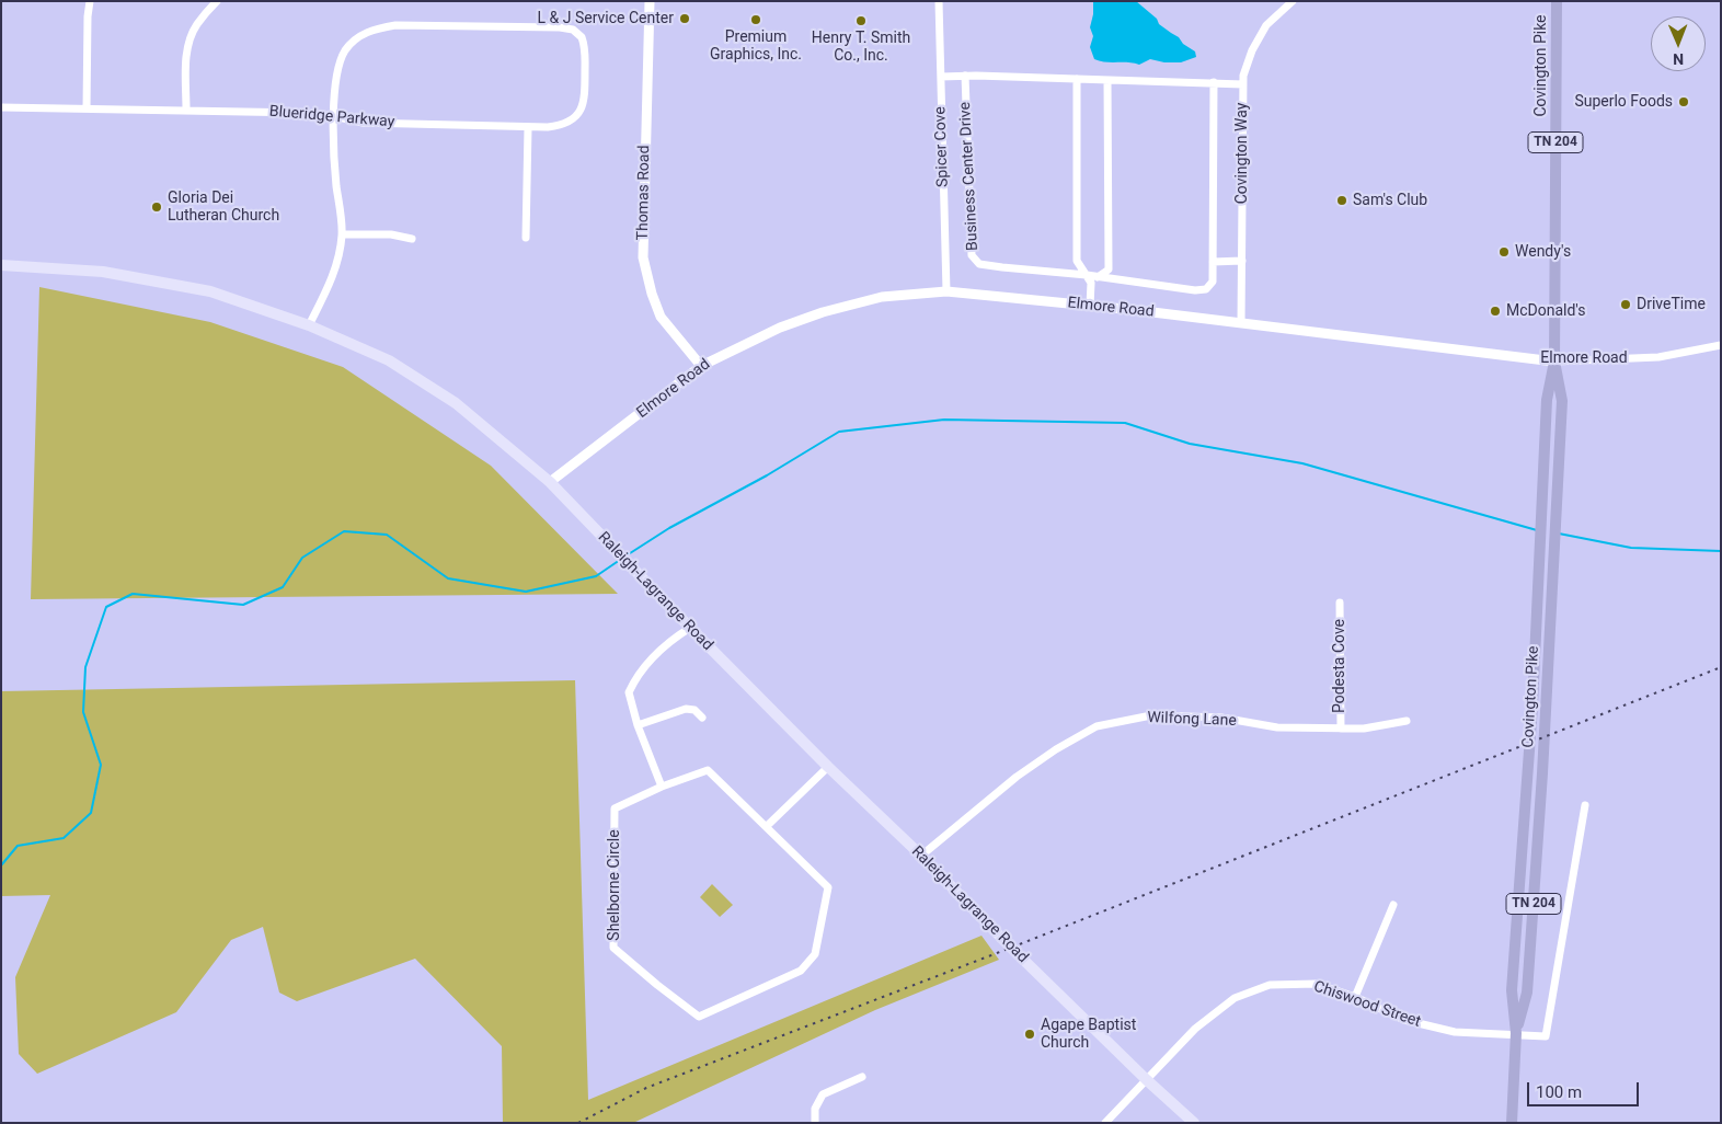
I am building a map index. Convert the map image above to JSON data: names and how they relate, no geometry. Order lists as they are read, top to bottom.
{
  "streets": {
    "main road": ["Covington Pike", "TN 204", "Raleigh-Lagrange Road"],
    "street": [
      "Blueridge Parkway",
      "Spicer Cove",
      "Covington Way",
      "Business Center Drive",
      "Thomas Road",
      "Elmore Road",
      "Podesta Cove",
      "Wilfong Lane",
      "Shelborne Circle",
      "Chiswood Street"
    ]
  },
  "crossings": [
    ["Covington Pike", "Elmore Road"],
    ["Covington Pike", "Chiswood Street"],
    ["Spicer Cove", "Elmore Road"],
    ["Covington Way", "Elmore Road"],
    ["Thomas Road", "Elmore Road"],
    ["Elmore Road", "Raleigh-Lagrange Road"],
    ["Raleigh-Lagrange Road", "Wilfong Lane"],
    ["Raleigh-Lagrange Road", "Chiswood Street"],
    ["Podesta Cove", "Wilfong Lane"]
  ],
  "places": [
    "L & J Service Center",
    "Premium Graphics, Inc.",
    "Henry T. Smith Co., Inc.",
    "Superlo Foods",
    "Sam's Club",
    "Gloria Dei Lutheran Church",
    "Wendy's",
    "DriveTime",
    "McDonald's",
    "Agape Baptist Church"
  ],
  "scale_bar": "100 m",
  "north": "bottom"
}
